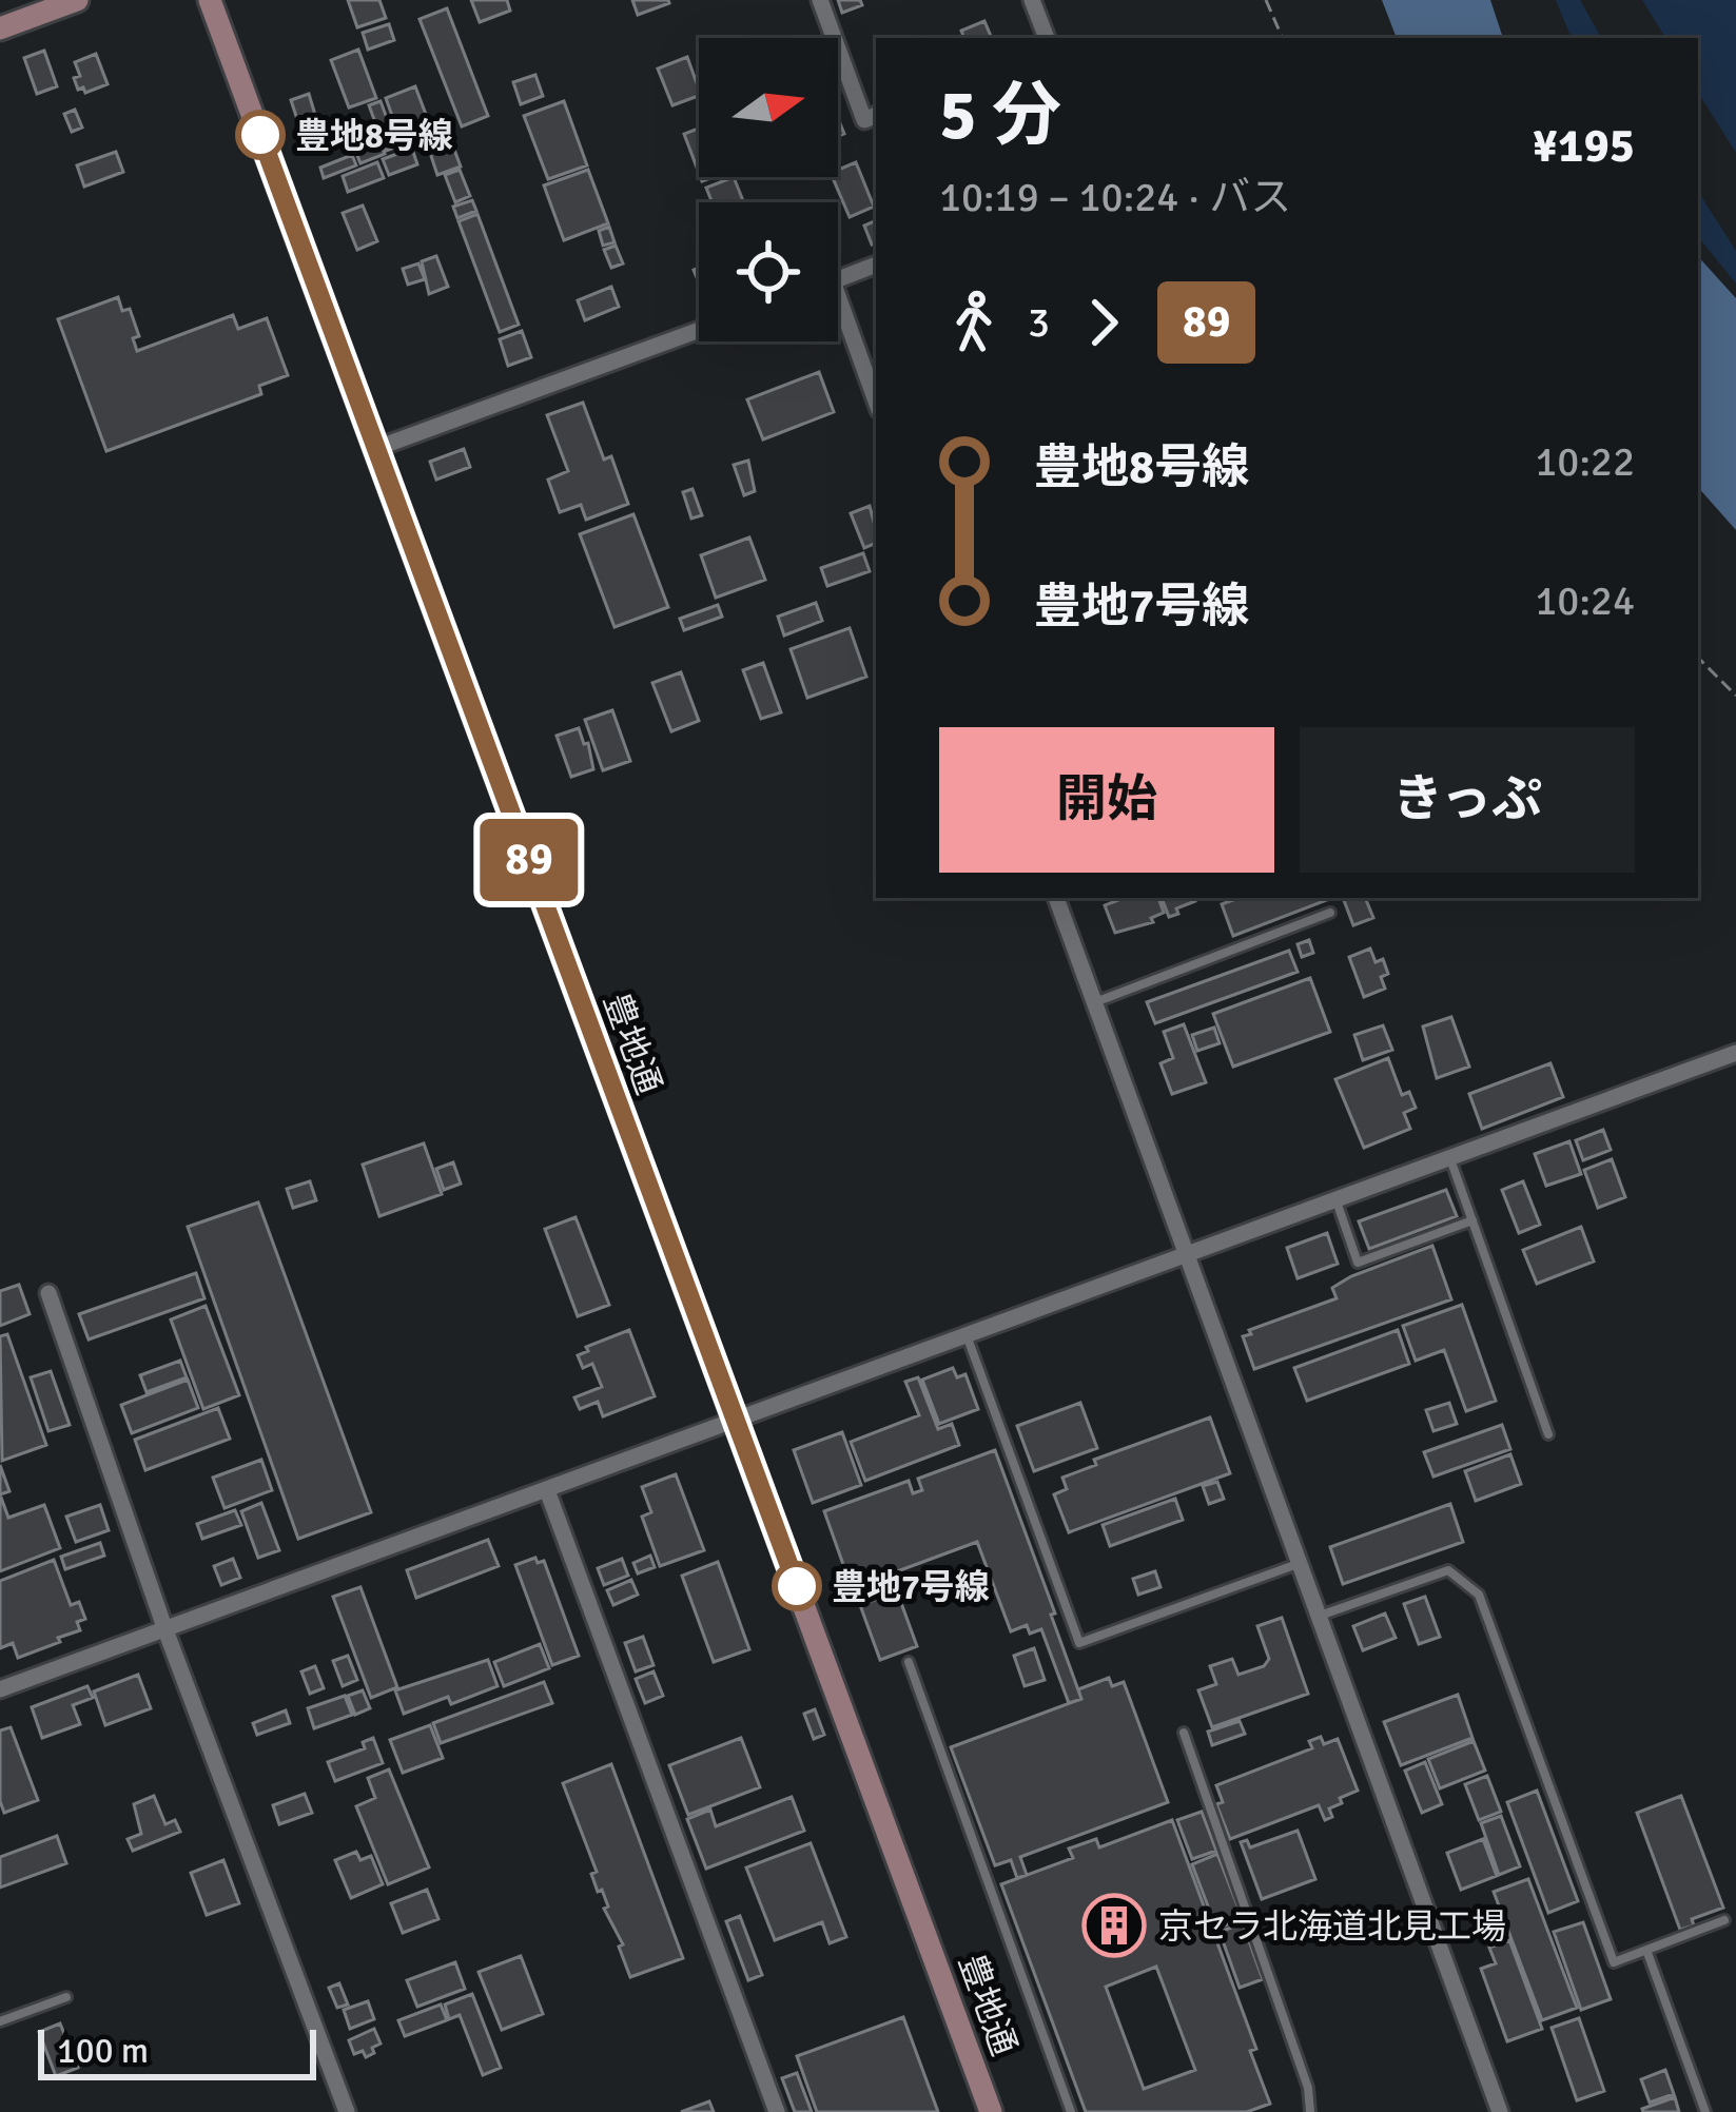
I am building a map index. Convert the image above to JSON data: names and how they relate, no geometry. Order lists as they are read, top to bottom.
{
  "streets": {
    "main road": ["豊地通"]
  },
  "places": {
    "other": ["豊地8号線", "豊地7号線"],
    "building": ["京セラ北海道北見工場"]
  },
  "lines": ["bus line 89"],
  "scale_bar": "100 m",
  "north": "right",
  "page": {
    "on_map": "89",
    "heading": ["5 分", "10:19 – 10:24 · バス", "¥195"],
    "legs": ["3", "89"],
    "list": [
      {
        "name": "豊地8号線",
        "value": "10:22"
      },
      {
        "name": "豊地7号線",
        "value": "10:24"
      }
    ],
    "buttons": ["開始", "きっぷ"],
    "scale": "100 m"
  }
}
